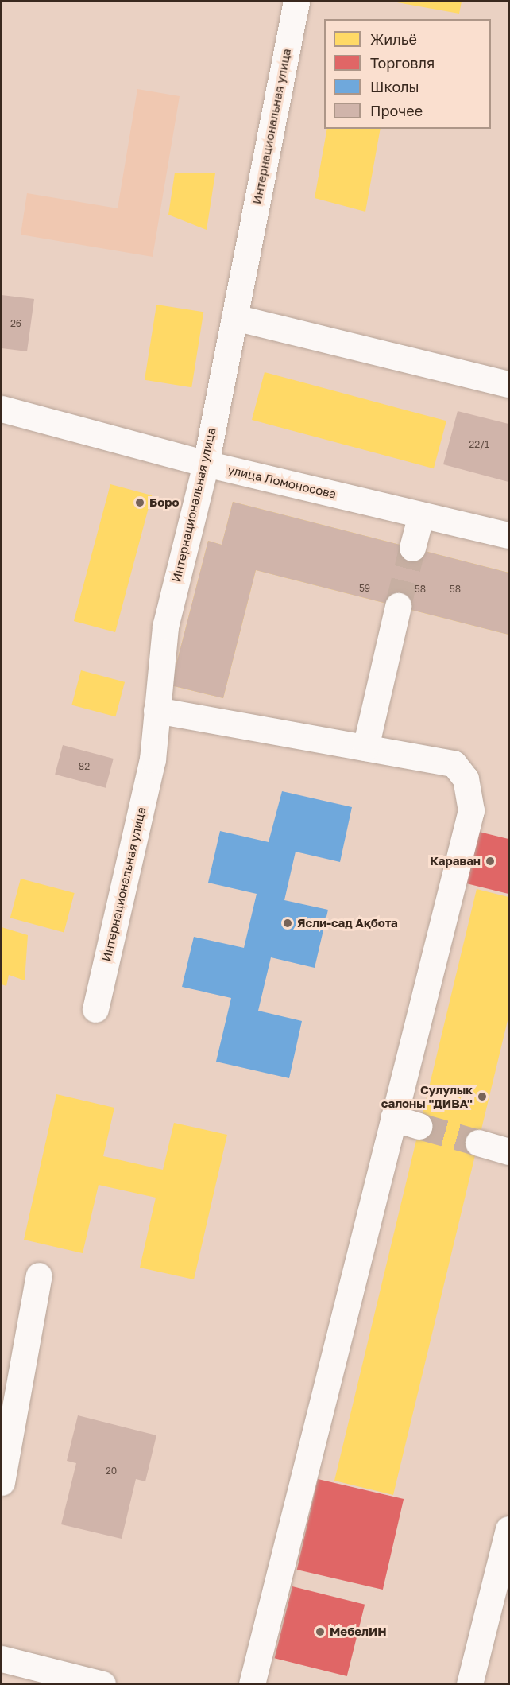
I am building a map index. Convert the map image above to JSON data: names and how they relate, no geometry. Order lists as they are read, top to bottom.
{
  "streets": {
    "street": ["Интернациональная улица", "улица Ломоносова"]
  },
  "crossings": [
    ["Интернациональная улица", "улица Ломоносова"]
  ],
  "places": [
    "Боро",
    "Караван",
    "Ясли-сад Ақбота",
    "Сулулык салоны \"ДИВА\"",
    "МебелИН"
  ],
  "house_numbers": [
    "26",
    "22/1",
    "59",
    "58",
    "58",
    "82",
    "20"
  ],
  "legend": [
    "Жильё",
    "Торговля",
    "Школы",
    "Прочее"
  ]
}
